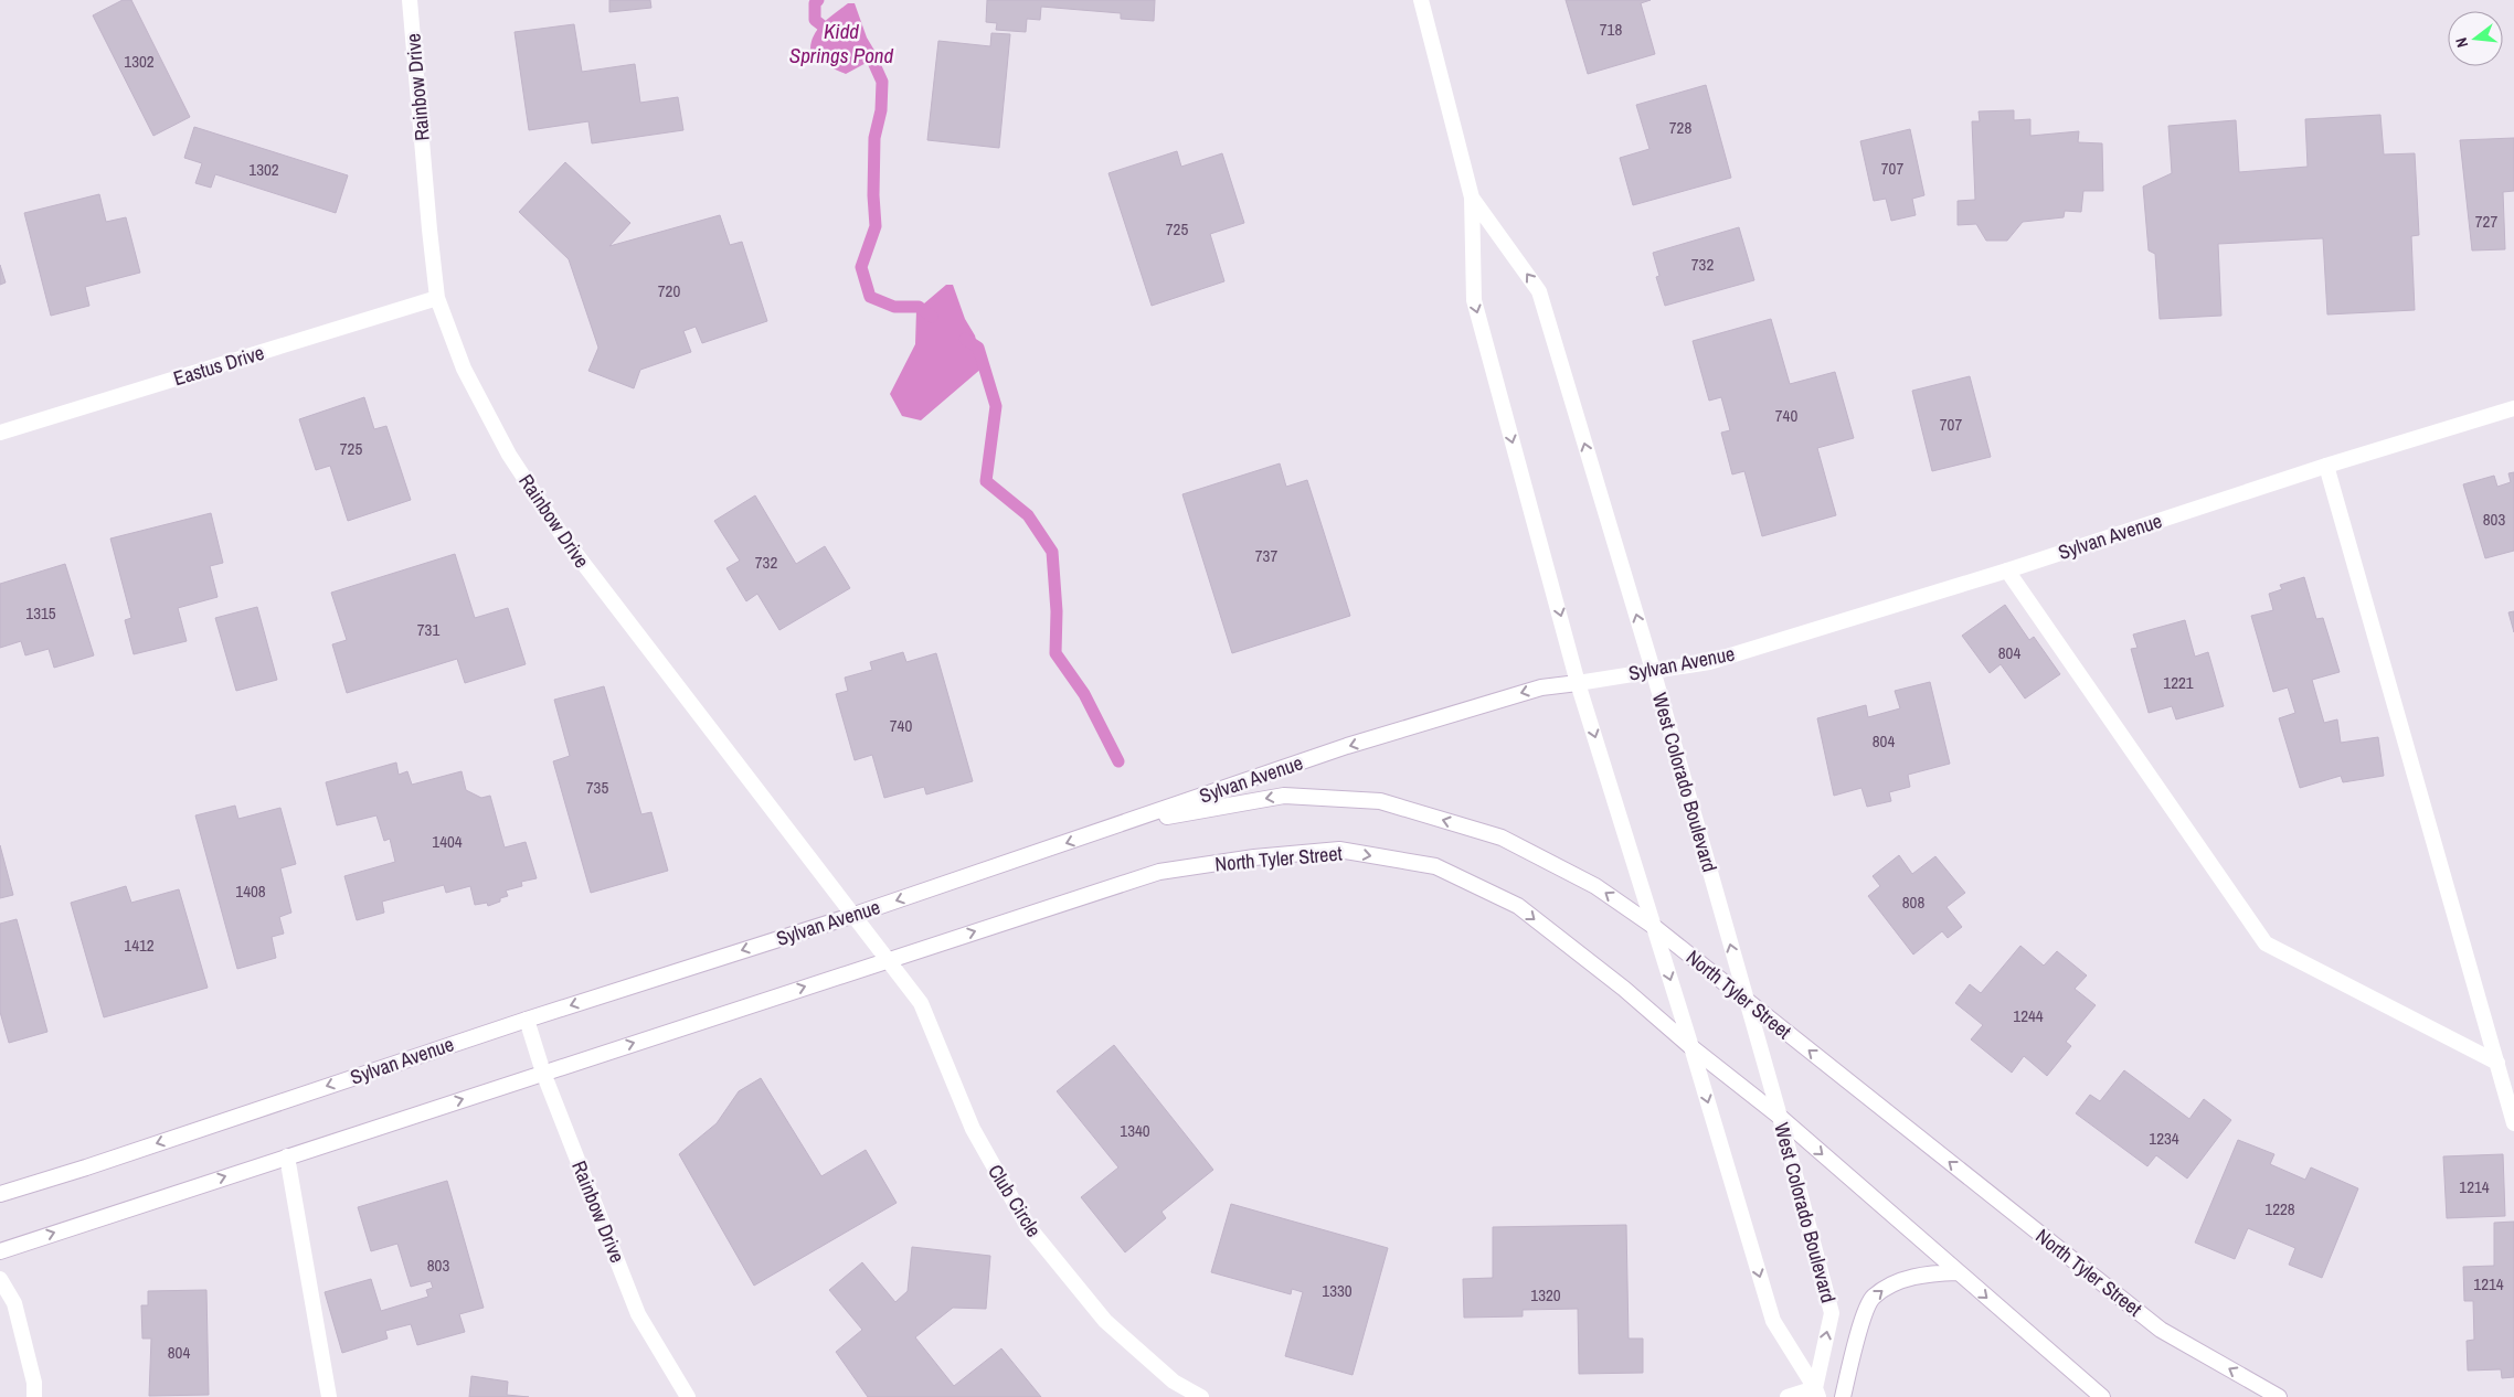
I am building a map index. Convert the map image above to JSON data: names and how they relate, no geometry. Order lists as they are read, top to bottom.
{
  "streets": {
    "street": [
      "Rainbow Drive",
      "Eastus Drive",
      "Sylvan Avenue",
      "West Colorado Boulevard",
      "North Tyler Street",
      "Club Circle"
    ]
  },
  "crossings": [
    ["Rainbow Drive", "Eastus Drive"],
    ["Rainbow Drive", "Sylvan Avenue"],
    ["Rainbow Drive", "North Tyler Street"],
    ["Rainbow Drive", "Club Circle"],
    ["Sylvan Avenue", "West Colorado Boulevard"],
    ["Sylvan Avenue", "North Tyler Street"],
    ["West Colorado Boulevard", "North Tyler Street"],
    ["North Tyler Street", "Club Circle"]
  ],
  "water": ["Kidd Springs Pond"],
  "house_numbers": [
    "718",
    "1302",
    "728",
    "707",
    "1302",
    "727",
    "725",
    "732",
    "720",
    "740",
    "707",
    "725",
    "803",
    "737",
    "732",
    "1315",
    "731",
    "804",
    "1221",
    "740",
    "804",
    "735",
    "1404",
    "1408",
    "808",
    "1412",
    "1244",
    "1340",
    "1234",
    "1214",
    "1228",
    "803",
    "1214",
    "1330",
    "1320",
    "804"
  ],
  "north": "left"
}
